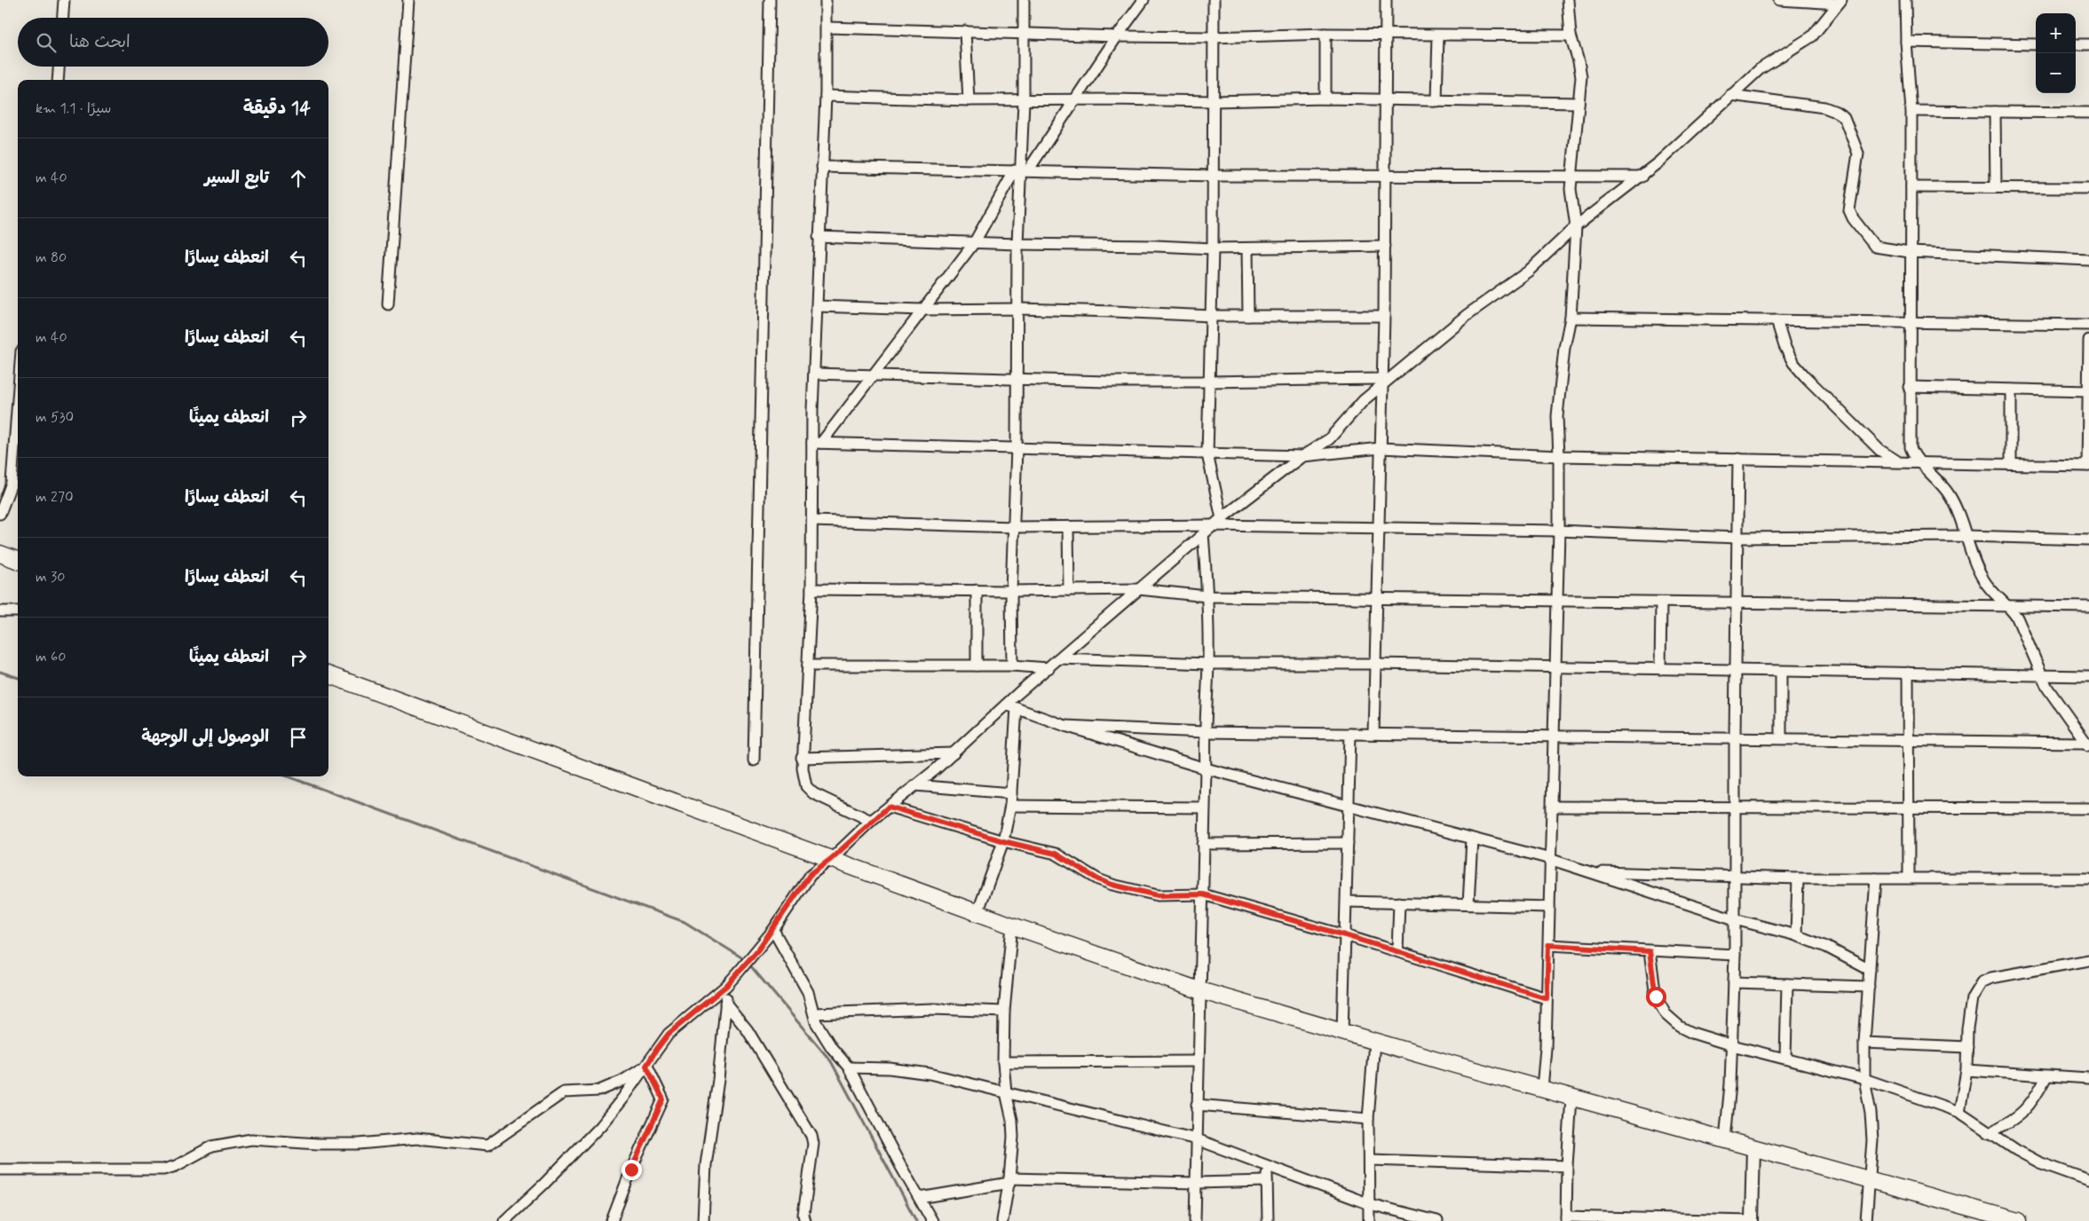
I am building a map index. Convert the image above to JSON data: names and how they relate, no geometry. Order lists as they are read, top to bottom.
{
  "page": {
    "map_buttons": ["+", "−"],
    "search": "ابحث هنا",
    "heading": ["14 دقيقة", "سيرًا · 1.1 km"],
    "list": [
      ["تابع السير", "40 m"],
      ["انعطف يسارًا", "80 m"],
      ["انعطف يسارًا", "40 m"],
      ["انعطف يمينًا", "530 m"],
      ["انعطف يسارًا", "270 m"],
      ["انعطف يسارًا", "30 m"],
      ["انعطف يمينًا", "60 m"],
      "الوصول إلى الوجهة"
    ]
  }
}
